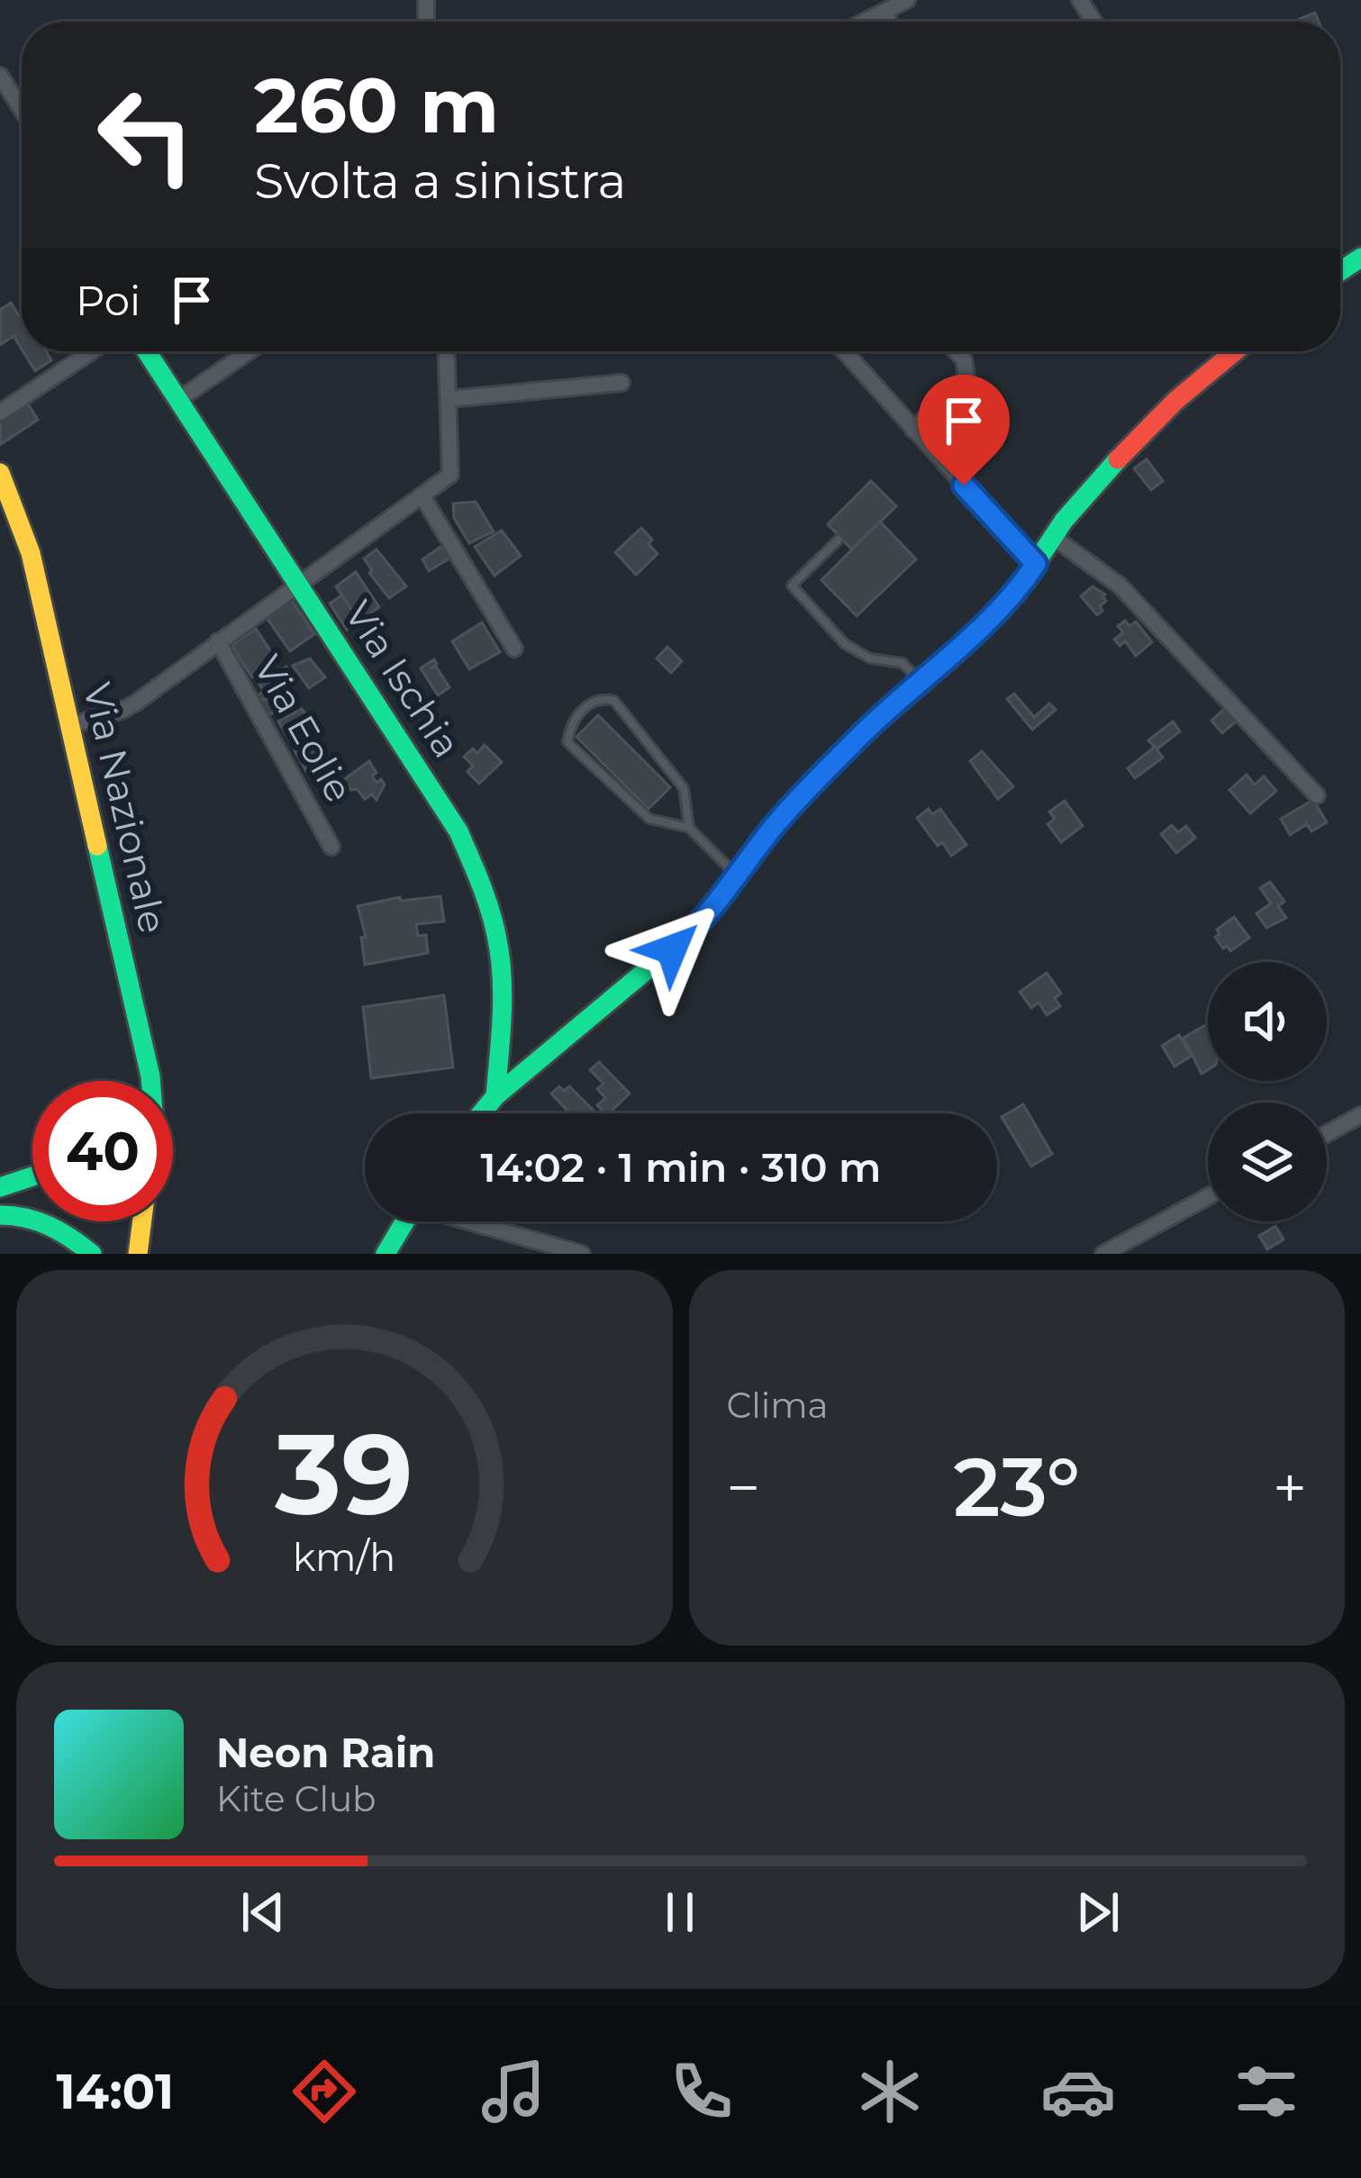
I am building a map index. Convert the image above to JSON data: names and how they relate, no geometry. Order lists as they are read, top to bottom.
{
  "streets": {
    "street": ["Via Ischia", "Via Eolie", "Via Nazionale"]
  },
  "page": {
    "turn": ["260 m", "Svolta a sinistra"],
    "then": "Poi",
    "limit": "40",
    "trip": "14:02 · 1 min · 310 m",
    "tile": "Clima",
    "heat": ["−", "23°", "+"],
    "song": ["Neon Rain", "Kite Club"],
    "tabs": "14:01",
    "gauge": ["39", "km/h"]
  }
}
